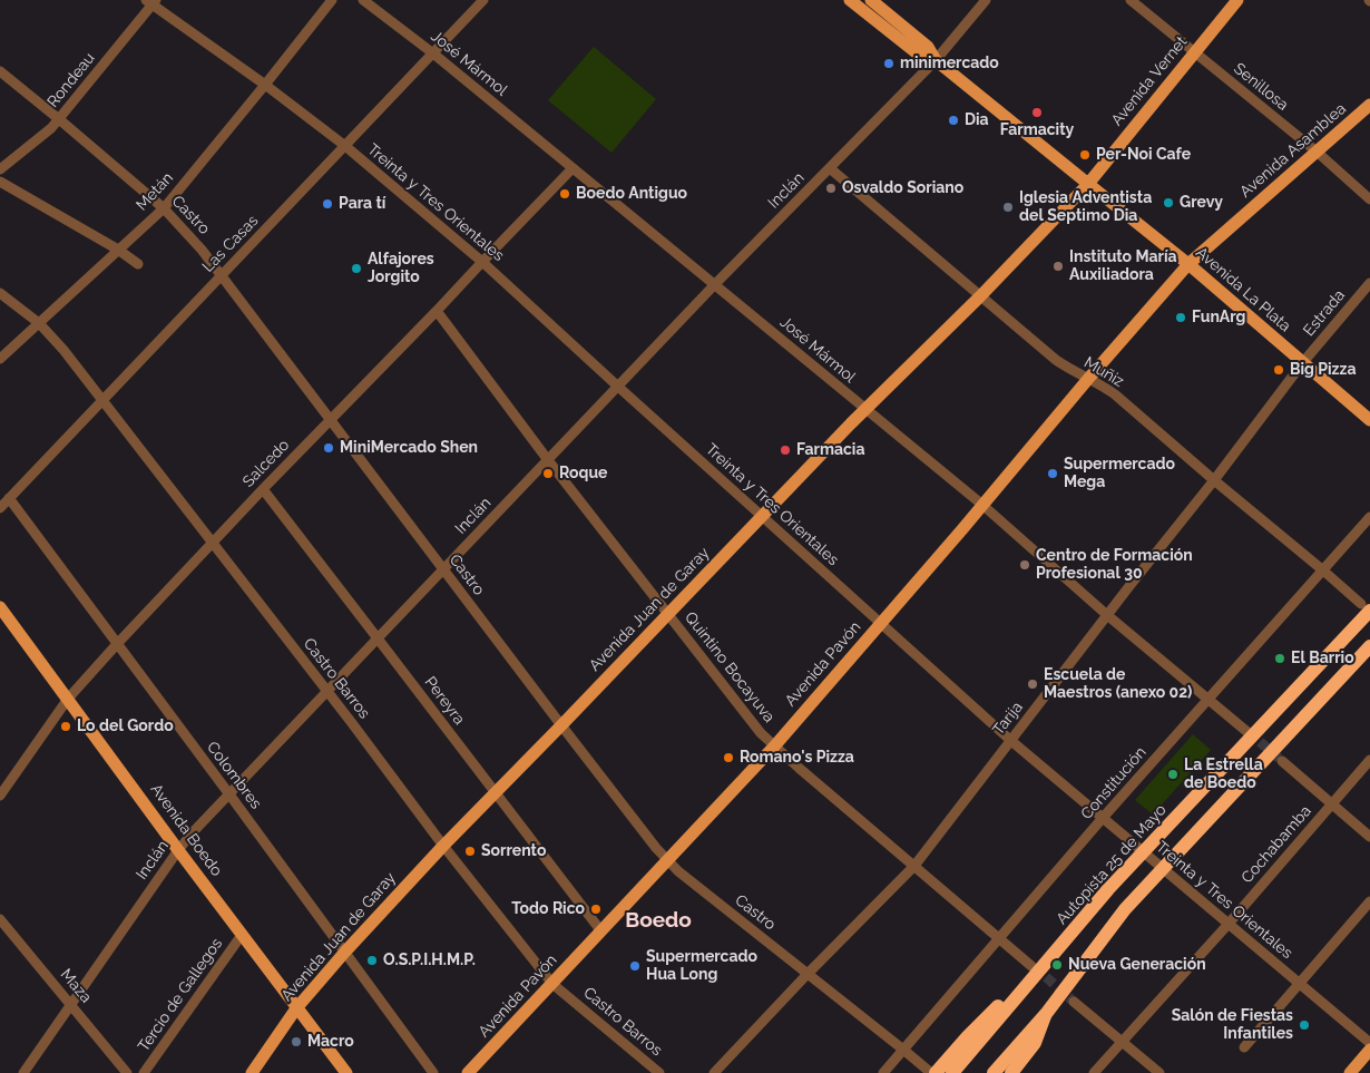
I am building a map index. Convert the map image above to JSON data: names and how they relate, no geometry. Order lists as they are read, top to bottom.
{
  "streets": {
    "highway": ["Autopista 25 de Mayo"],
    "main road": [
      "Avenida Vernet",
      "Avenida Asamblea",
      "Avenida La Plata",
      "Avenida Juan de Garay",
      "Avenida Pavón",
      "Avenida Boedo"
    ],
    "street": [
      "José Mármol",
      "Rondeau",
      "Senillosa",
      "Inclán",
      "Metán",
      "Treinta y Tres Orientales",
      "Castro",
      "Las Casas",
      "Estrada",
      "Muñiz",
      "Salcedo",
      "Quintino Bocayuva",
      "Castro Barros",
      "Pereyra",
      "Tarija",
      "Colombres",
      "Constitución",
      "Cochabamba",
      "Maza",
      "Tercio de Gallegos"
    ]
  },
  "crossings": [
    ["José Mármol", "Inclán"],
    ["José Mármol", "Las Casas"],
    ["José Mármol", "Salcedo"],
    ["José Mármol", "Avenida Juan de Garay"],
    ["José Mármol", "Avenida Pavón"],
    ["José Mármol", "Tarija"],
    ["José Mármol", "Constitución"],
    ["Rondeau", "Treinta y Tres Orientales"],
    ["Rondeau", "Castro"],
    ["Avenida Vernet", "Senillosa"],
    ["Avenida Vernet", "Avenida La Plata"],
    ["Avenida Vernet", "Avenida Juan de Garay"],
    ["Senillosa", "Avenida Asamblea"],
    ["Avenida Asamblea", "Avenida La Plata"],
    ["Avenida Asamblea", "Avenida Pavón"],
    ["Inclán", "Treinta y Tres Orientales"],
    ["Inclán", "Castro"],
    ["Inclán", "Avenida La Plata"],
    ["Inclán", "Muñiz"],
    ["Inclán", "Quintino Bocayuva"],
    ["Inclán", "Castro Barros"],
    ["Inclán", "Pereyra"],
    ["Inclán", "Colombres"],
    ["Inclán", "Avenida Boedo"],
    ["Inclán", "Maza"],
    ["Metán", "Treinta y Tres Orientales"],
    ["Metán", "Castro"],
    ["Metán", "Castro Barros"],
    ["Treinta y Tres Orientales", "Las Casas"],
    ["Treinta y Tres Orientales", "Salcedo"],
    ["Treinta y Tres Orientales", "Avenida Juan de Garay"],
    ["Treinta y Tres Orientales", "Avenida Pavón"],
    ["Treinta y Tres Orientales", "Tarija"],
    ["Treinta y Tres Orientales", "Constitución"],
    ["Treinta y Tres Orientales", "Cochabamba"],
    ["Castro", "Las Casas"],
    ["Castro", "Salcedo"],
    ["Castro", "Avenida Juan de Garay"],
    ["Castro", "Avenida Pavón"],
    ["Castro", "Tarija"],
    ["Castro", "Constitución"],
    ["Las Casas", "Castro Barros"],
    ["Las Casas", "Colombres"],
    ["Avenida La Plata", "Estrada"],
    ["Avenida La Plata", "Avenida Juan de Garay"],
    ["Avenida La Plata", "Avenida Pavón"],
    ["Avenida La Plata", "Tarija"],
    ["Estrada", "Tarija"],
    ["Muñiz", "Avenida Juan de Garay"],
    ["Muñiz", "Avenida Pavón"],
    ["Muñiz", "Tarija"],
    ["Muñiz", "Constitución"],
    ["Muñiz", "Autopista 25 de Mayo"],
    ["Salcedo", "Quintino Bocayuva"],
    ["Salcedo", "Castro Barros"],
    ["Salcedo", "Pereyra"],
    ["Salcedo", "Colombres"],
    ["Salcedo", "Avenida Boedo"],
    ["Avenida Juan de Garay", "Quintino Bocayuva"],
    ["Avenida Juan de Garay", "Castro Barros"],
    ["Avenida Juan de Garay", "Pereyra"],
    ["Avenida Juan de Garay", "Colombres"],
    ["Avenida Juan de Garay", "Avenida Boedo"],
    ["Avenida Pavón", "Quintino Bocayuva"],
    ["Avenida Pavón", "Castro Barros"],
    ["Avenida Pavón", "Pereyra"],
    ["Quintino Bocayuva", "Tarija"],
    ["Quintino Bocayuva", "Constitución"],
    ["Avenida Boedo", "Tercio de Gallegos"]
  ],
  "districts": ["Boedo"],
  "places": [
    "minimercado",
    "Farmacity",
    "Dia",
    "Per-Noi Cafe",
    "Osvaldo Soriano",
    "Boedo Antiguo",
    "Grevy",
    "Para tí",
    "Iglesia Adventista del Septimo Dia",
    "Instituto María Auxiliadora",
    "Alfajores Jorgito",
    "FunArg",
    "Big Pizza",
    "MiniMercado Shen",
    "Farmacia",
    "Roque",
    "Supermercado Mega",
    "Centro de Formación Profesional 30",
    "El Barrio",
    "Escuela de Maestros (anexo 02)",
    "Lo del Gordo",
    "Romano's Pizza",
    "La Estrella de Boedo",
    "Sorrento",
    "Todo Rico",
    "O.S.P.I.H.M.P.",
    "Nueva Generación",
    "Supermercado Hua Long",
    "Salón de Fiestas Infantiles",
    "Macro"
  ]
}
